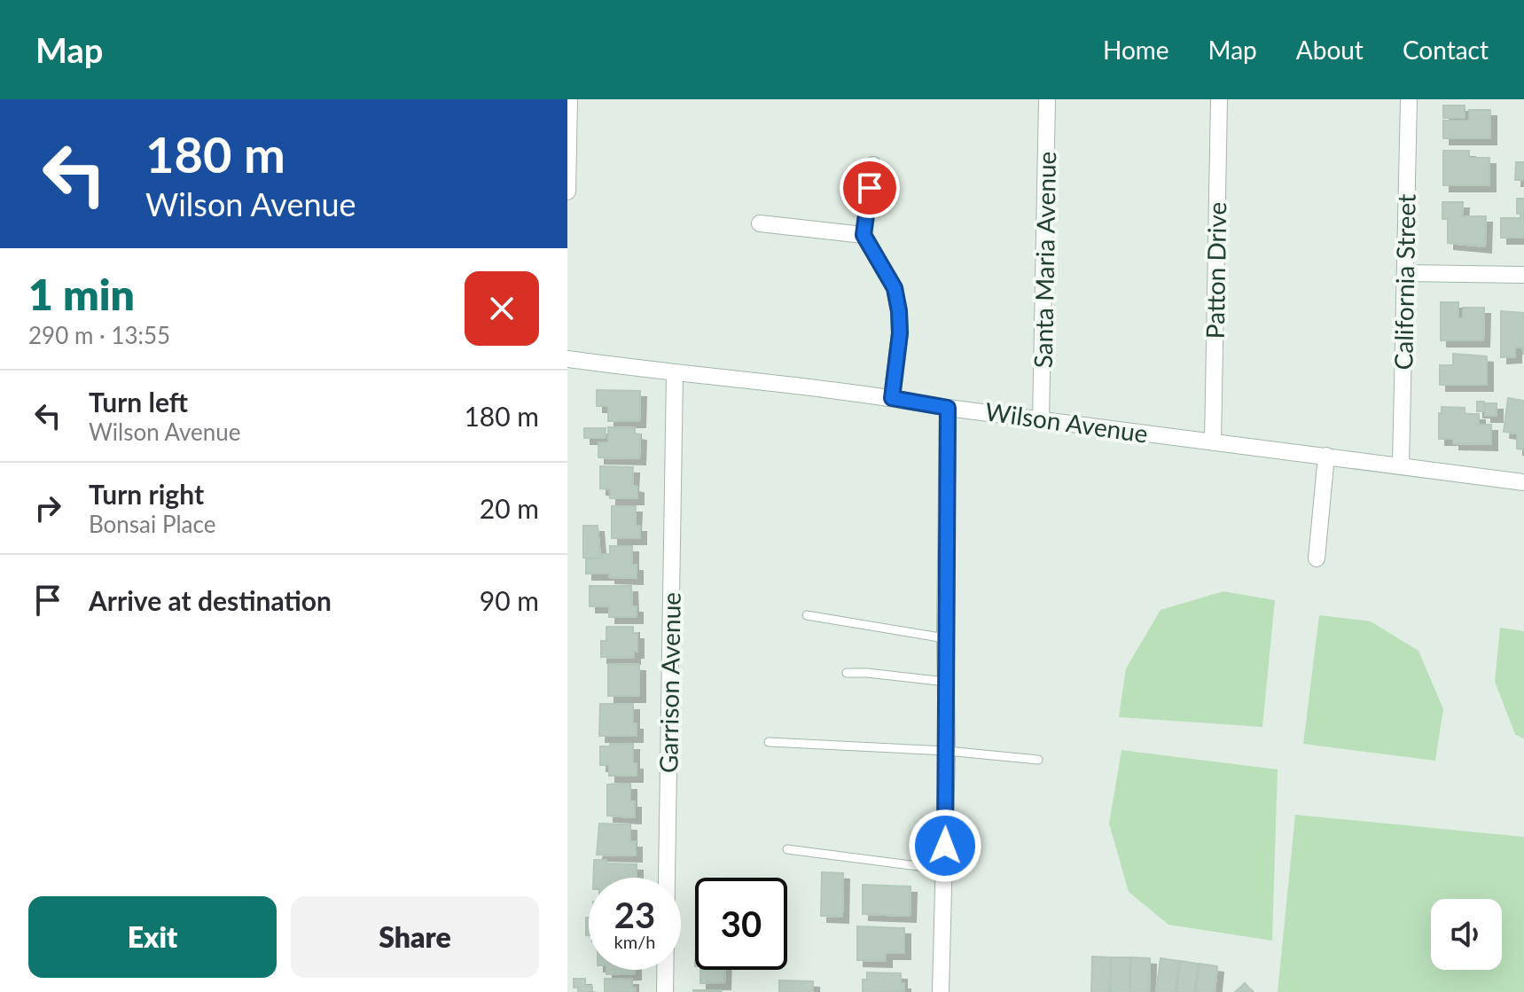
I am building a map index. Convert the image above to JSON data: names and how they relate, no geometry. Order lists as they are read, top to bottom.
{
  "streets": {
    "street": [
      "Santa Maria Avenue",
      "Patton Drive",
      "California Street",
      "Wilson Avenue",
      "Garrison Avenue"
    ]
  },
  "crossings": [
    ["Santa Maria Avenue", "Wilson Avenue"],
    ["Patton Drive", "Wilson Avenue"],
    ["California Street", "Wilson Avenue"],
    ["Wilson Avenue", "Garrison Avenue"]
  ],
  "page": {
    "header": "Map",
    "nav": [
      "Home",
      "Map",
      "About",
      "Contact"
    ],
    "turn": ["180 m", "Wilson Avenue"],
    "heading": ["1 min", "290 m · 13:55"],
    "list": [
      {
        "name": "Turn left",
        "note": "Wilson Avenue",
        "value": "180 m"
      },
      {
        "name": "Turn right",
        "note": "Bonsai Place",
        "value": "20 m"
      },
      {
        "name": "Arrive at destination",
        "value": "90 m"
      }
    ],
    "speed": "23 km/h",
    "limit": "30",
    "buttons": ["Exit", "Share"]
  }
}
